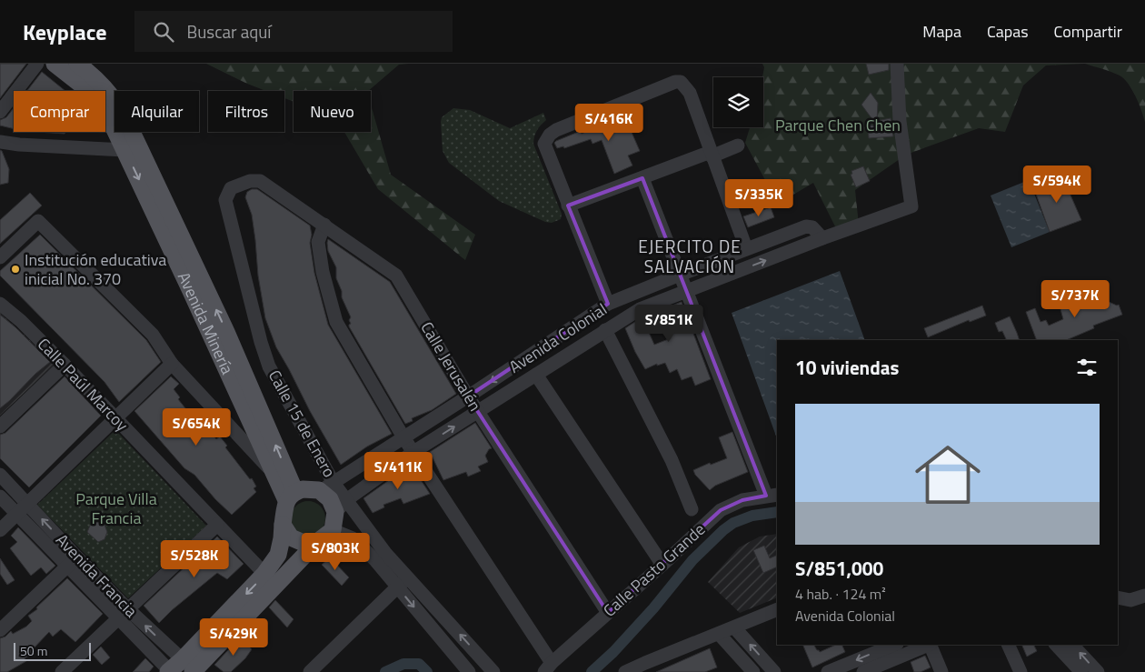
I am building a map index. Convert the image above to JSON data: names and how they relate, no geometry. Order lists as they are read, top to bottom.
{
  "streets": {
    "main road": ["Avenida Minería"],
    "street": [
      "Avenida Colonial",
      "Calle Jerusalén",
      "Calle Paúl Marcoy",
      "Calle 15 de Enero",
      "Calle Pasto Grande",
      "Avenida Francia"
    ]
  },
  "crossings": [
    ["Avenida Minería", "Avenida Colonial"],
    ["Avenida Minería", "Calle 15 de Enero"],
    ["Avenida Colonial", "Calle Jerusalén"],
    ["Avenida Colonial", "Calle 15 de Enero"],
    ["Calle Jerusalén", "Calle 15 de Enero"],
    ["Calle Jerusalén", "Calle Pasto Grande"]
  ],
  "districts": ["EJERCITO DE SALVACIÓN"],
  "parks": ["Parque Chen Chen", "Parque Villa Francia"],
  "places": ["Institución educativa inicial No. 370"],
  "scale_bar": "50 m",
  "page": {
    "header": "Keyplace",
    "search": "Buscar aquí",
    "nav": ["Mapa", "Capas", "Compartir"],
    "chip": [
      "Comprar",
      "Alquilar",
      "Filtros",
      "Nuevo"
    ],
    "price": [
      "S/416K",
      "S/594K",
      "S/335K",
      "S/737K",
      "S/851K",
      "S/654K",
      "S/411K",
      "S/803K",
      "S/528K",
      "S/429K"
    ],
    "heading": "10 viviendas",
    "list": [
      {
        "name": "S/851,000",
        "note": "4 hab. · 124 m² · Avenida Colonial"
      }
    ],
    "scale": "50 m"
  }
}
